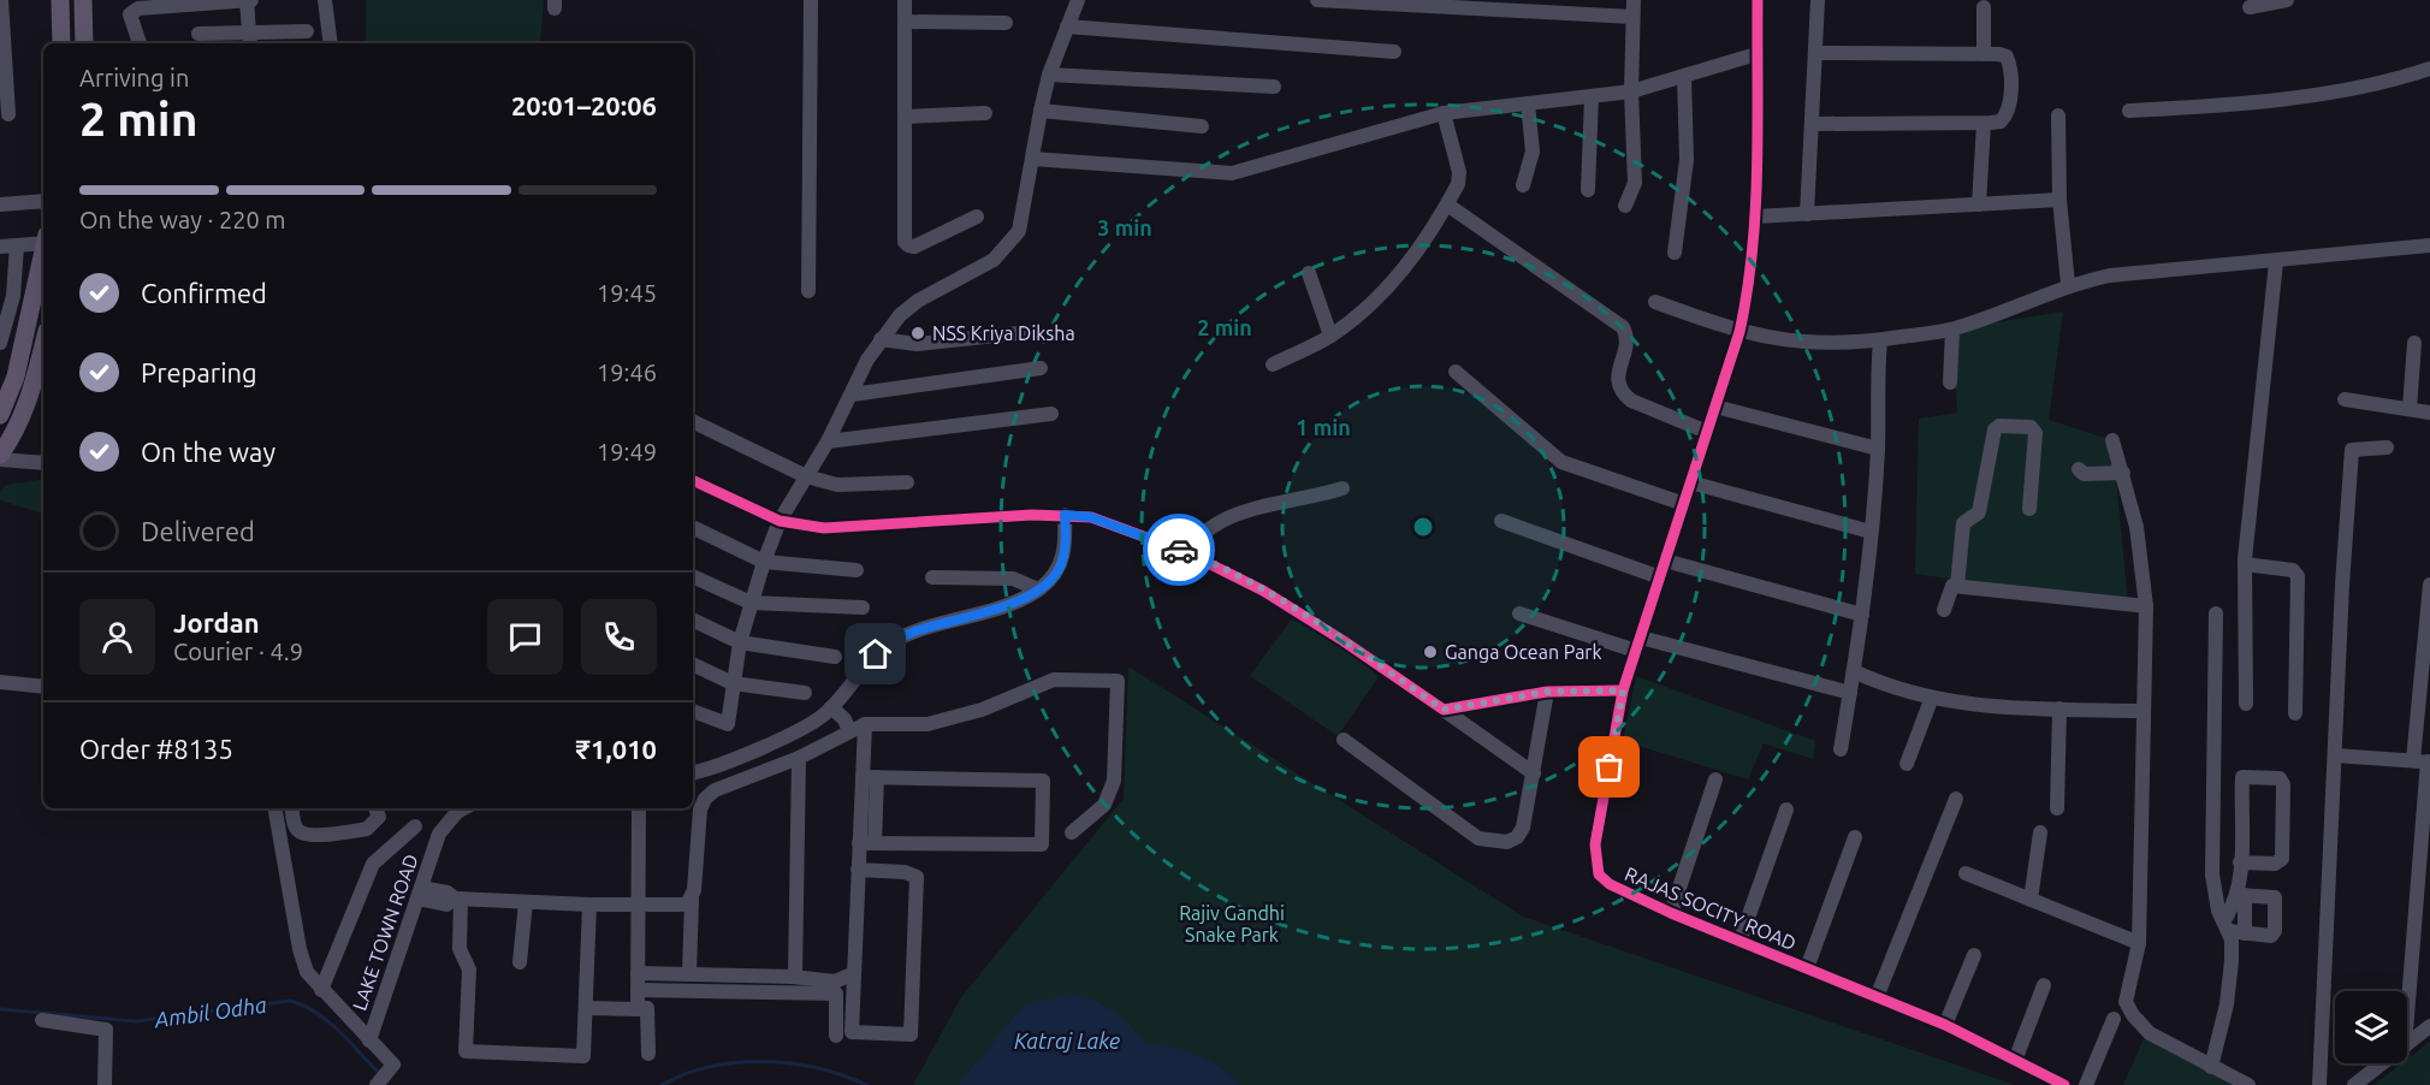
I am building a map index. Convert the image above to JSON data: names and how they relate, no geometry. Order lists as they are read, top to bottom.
{
  "streets": {
    "street": ["RAJAS SOCITY ROAD", "LAKE TOWN ROAD"]
  },
  "water": ["Ambil Odha", "Katraj Lake"],
  "parks": ["Rajiv Gandhi Snake Park"],
  "places": ["NSS Kriya Diksha", "Ganga Ocean Park"],
  "page": {
    "heading": ["2 min", "Arriving in", "20:01–20:06"],
    "panel": [
      "Jordan",
      "Courier · 4.9",
      "Order #8135",
      "₹1,010"
    ],
    "bar": "On the way · 220 m",
    "list": [
      ["Confirmed", "19:45"],
      ["Preparing", "19:46"],
      ["On the way", "19:49"],
      "Delivered"
    ]
  },
  "rings": ["3 min", "2 min", "1 min"]
}
